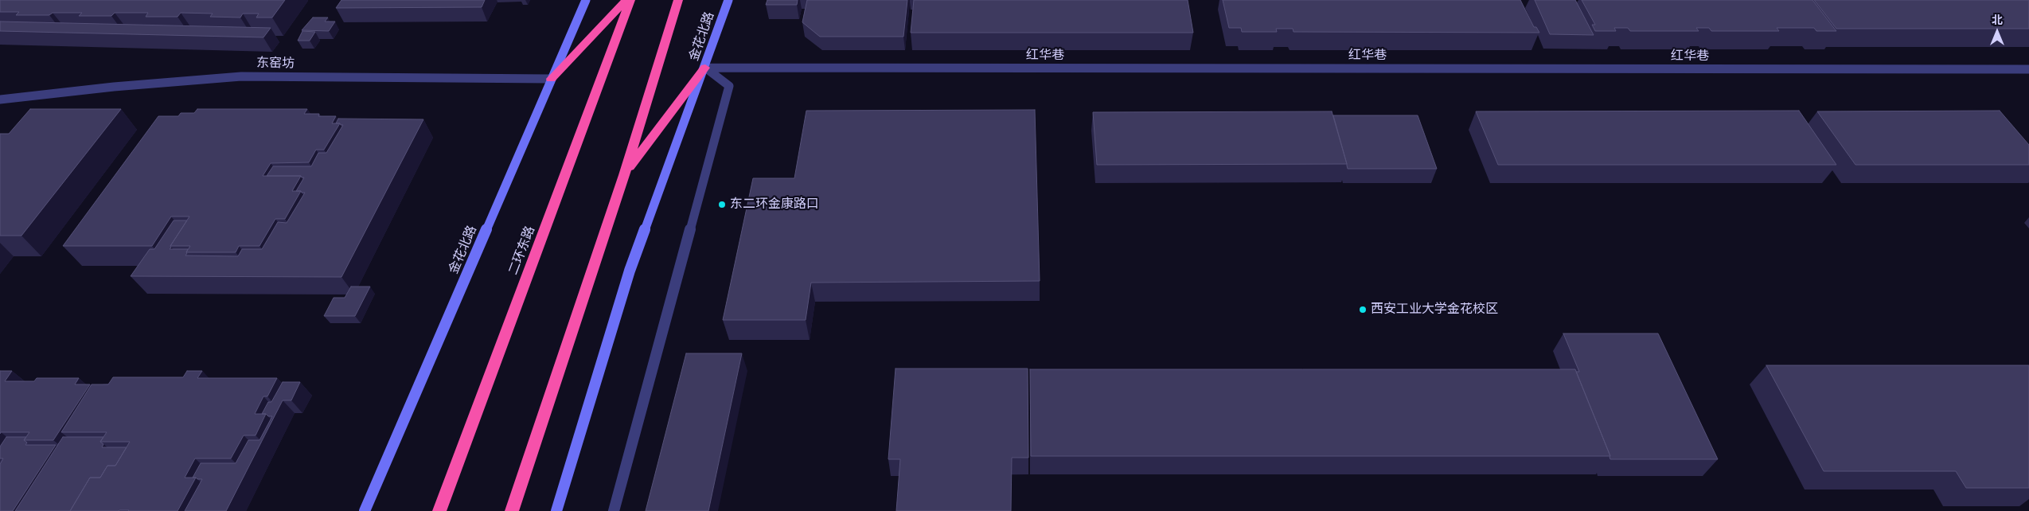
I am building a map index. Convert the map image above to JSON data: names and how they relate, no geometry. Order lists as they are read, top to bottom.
{
  "streets": {
    "highway": ["二环东路"],
    "main road": ["金花北路"],
    "street": ["红华巷", "东窑坊"]
  },
  "crossings": [
    ["金花北路", "红华巷"],
    ["金花北路", "东窑坊"]
  ],
  "places": ["东二环金康路口", "西安工业大学金花校区"],
  "north": "top"
}
